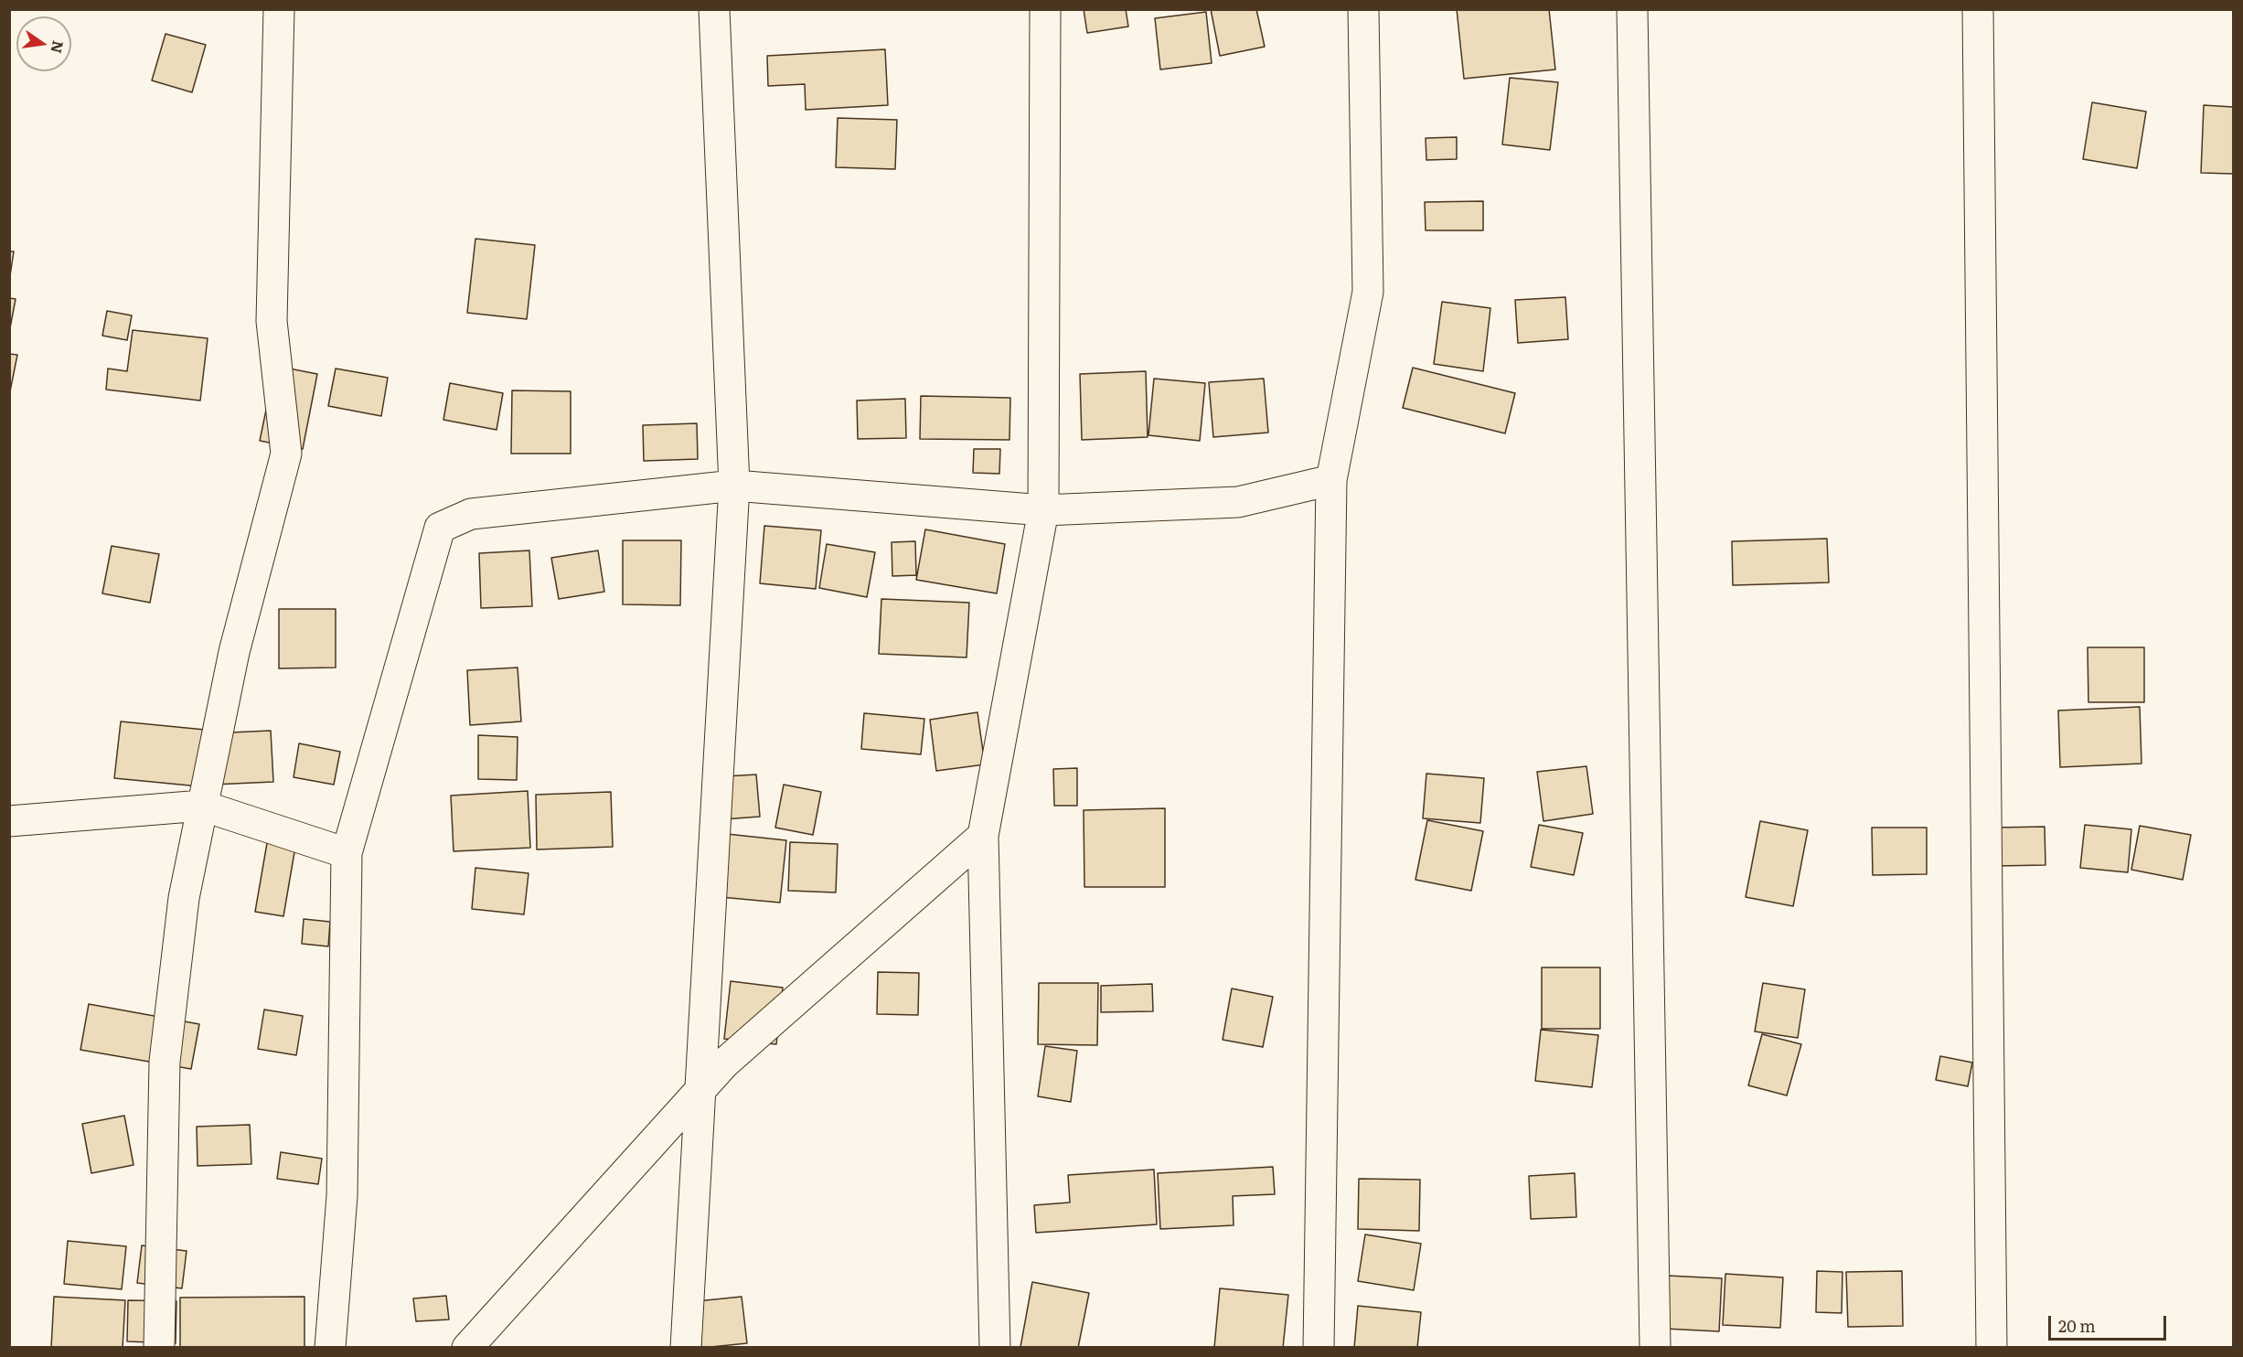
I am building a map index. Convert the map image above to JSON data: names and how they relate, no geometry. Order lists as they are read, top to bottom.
{
  "scale_bar": "20 m",
  "north": "right"
}
